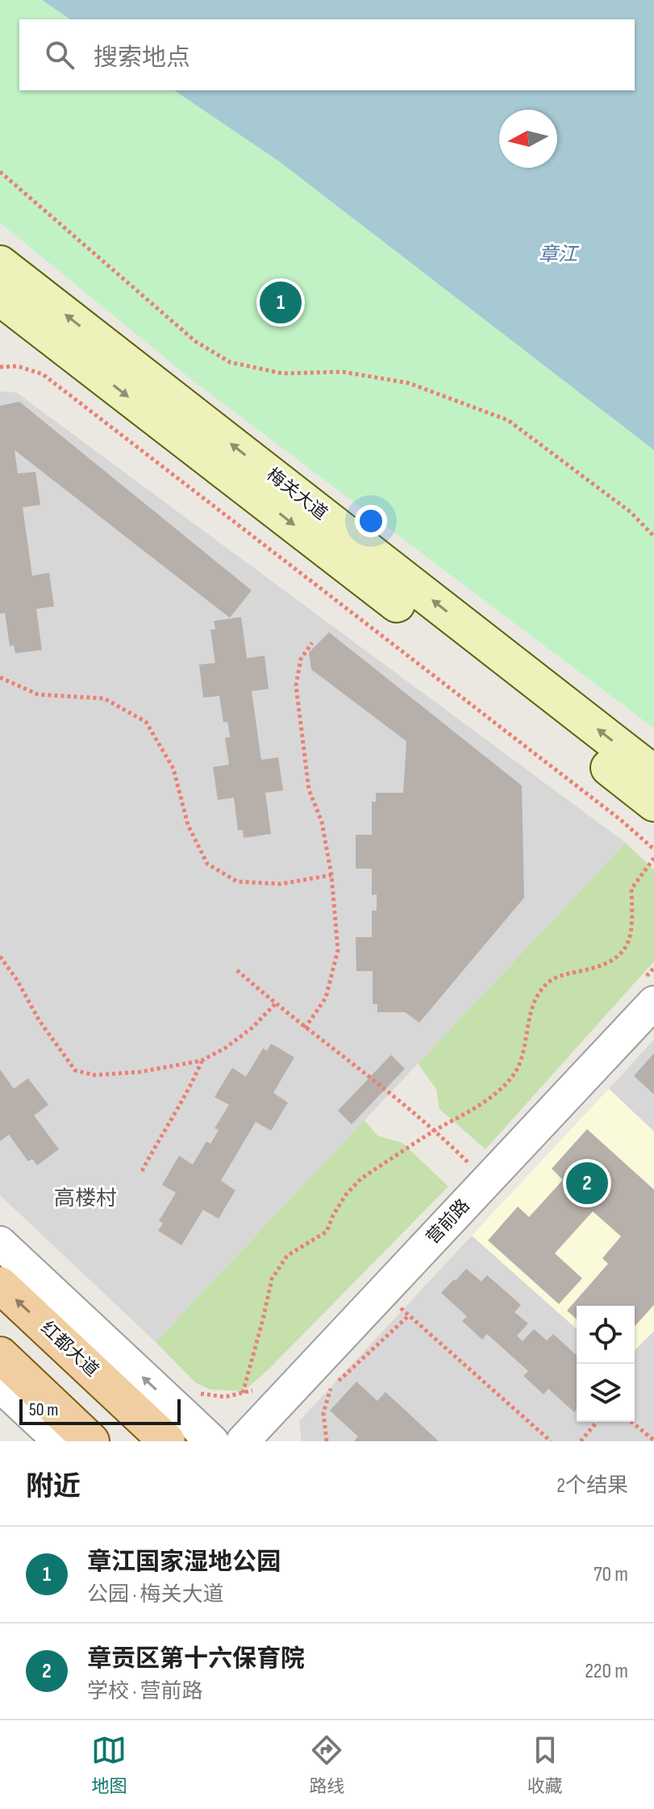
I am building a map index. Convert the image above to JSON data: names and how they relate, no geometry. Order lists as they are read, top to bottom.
{
  "streets": {
    "main road": ["梅关大道", "红都大道"],
    "street": ["营前路"]
  },
  "districts": ["高楼村"],
  "water": ["章江"],
  "scale_bar": "50 m",
  "north": "left",
  "page": {
    "search": "搜索地点",
    "pins": ["1", "2"],
    "scale": "50 m",
    "heading": ["附近", "2个结果"],
    "list": [
      {
        "mark": "1",
        "name": "章江国家湿地公园",
        "note": "公园 · 梅关大道",
        "value": "70 m"
      },
      {
        "mark": "2",
        "name": "章贡区第十六保育院",
        "note": "学校 · 营前路",
        "value": "220 m"
      }
    ],
    "nav": ["地图", "路线", "收藏"]
  }
}
